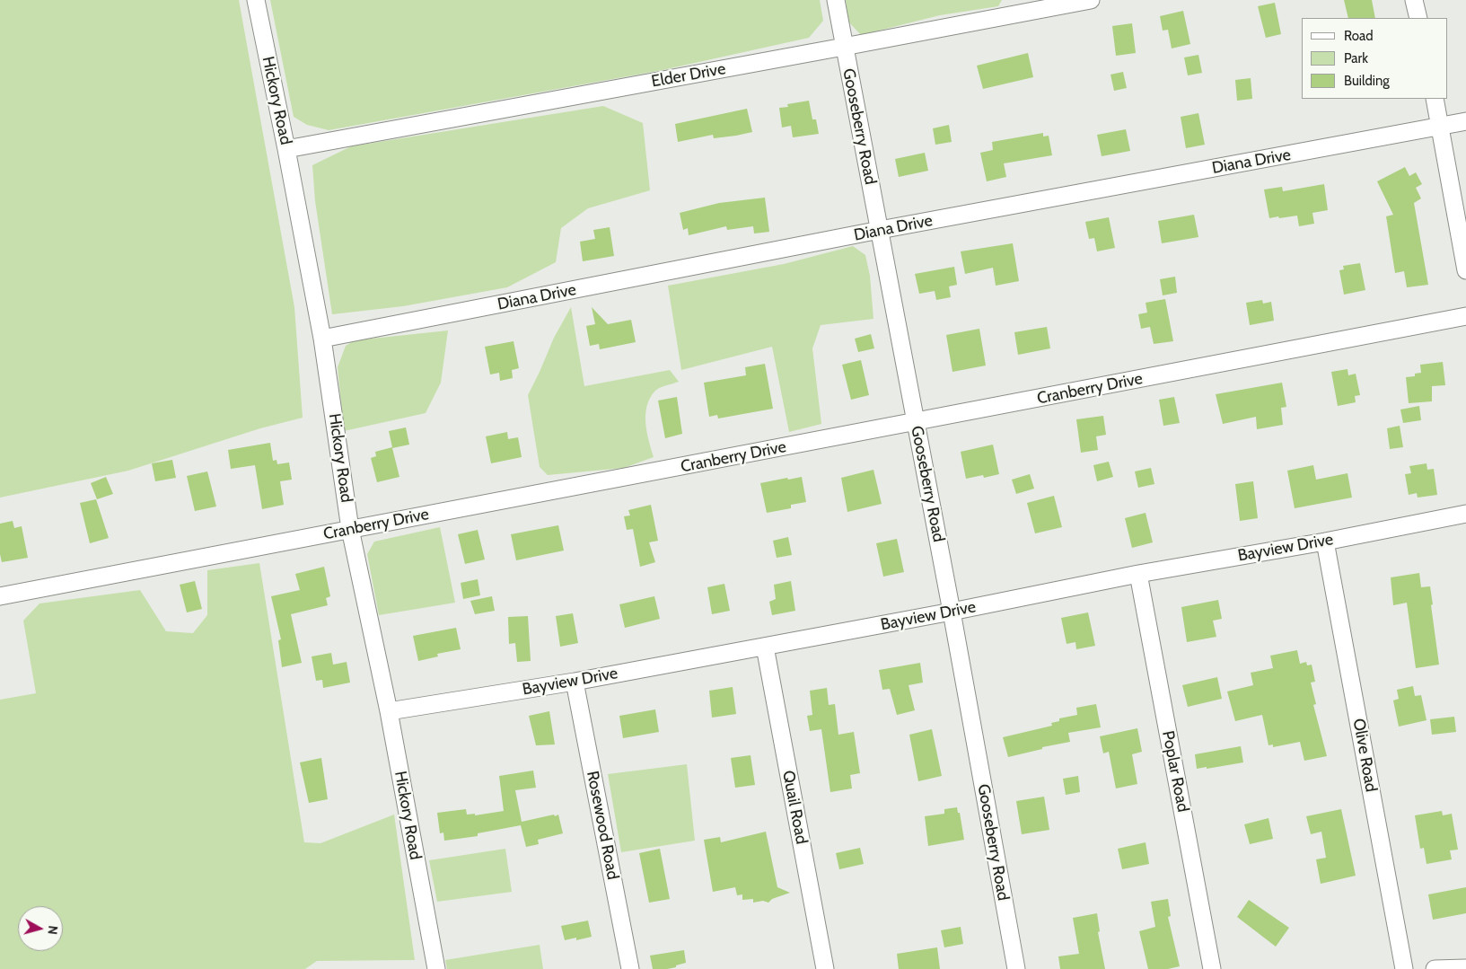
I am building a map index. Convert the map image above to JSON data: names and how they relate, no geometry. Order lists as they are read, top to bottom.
{
  "streets": {
    "street": [
      "Elder Drive",
      "Hickory Road",
      "Gooseberry Road",
      "Diana Drive",
      "Cranberry Drive",
      "Bayview Drive",
      "Olive Road",
      "Poplar Road",
      "Quail Road",
      "Rosewood Road"
    ]
  },
  "crossings": [
    ["Elder Drive", "Hickory Road"],
    ["Elder Drive", "Gooseberry Road"],
    ["Hickory Road", "Diana Drive"],
    ["Hickory Road", "Cranberry Drive"],
    ["Hickory Road", "Bayview Drive"],
    ["Gooseberry Road", "Diana Drive"],
    ["Gooseberry Road", "Cranberry Drive"],
    ["Gooseberry Road", "Bayview Drive"],
    ["Bayview Drive", "Olive Road"],
    ["Bayview Drive", "Poplar Road"],
    ["Bayview Drive", "Quail Road"],
    ["Bayview Drive", "Rosewood Road"]
  ],
  "legend": ["Road", "Park", "Building"],
  "north": "right"
}
